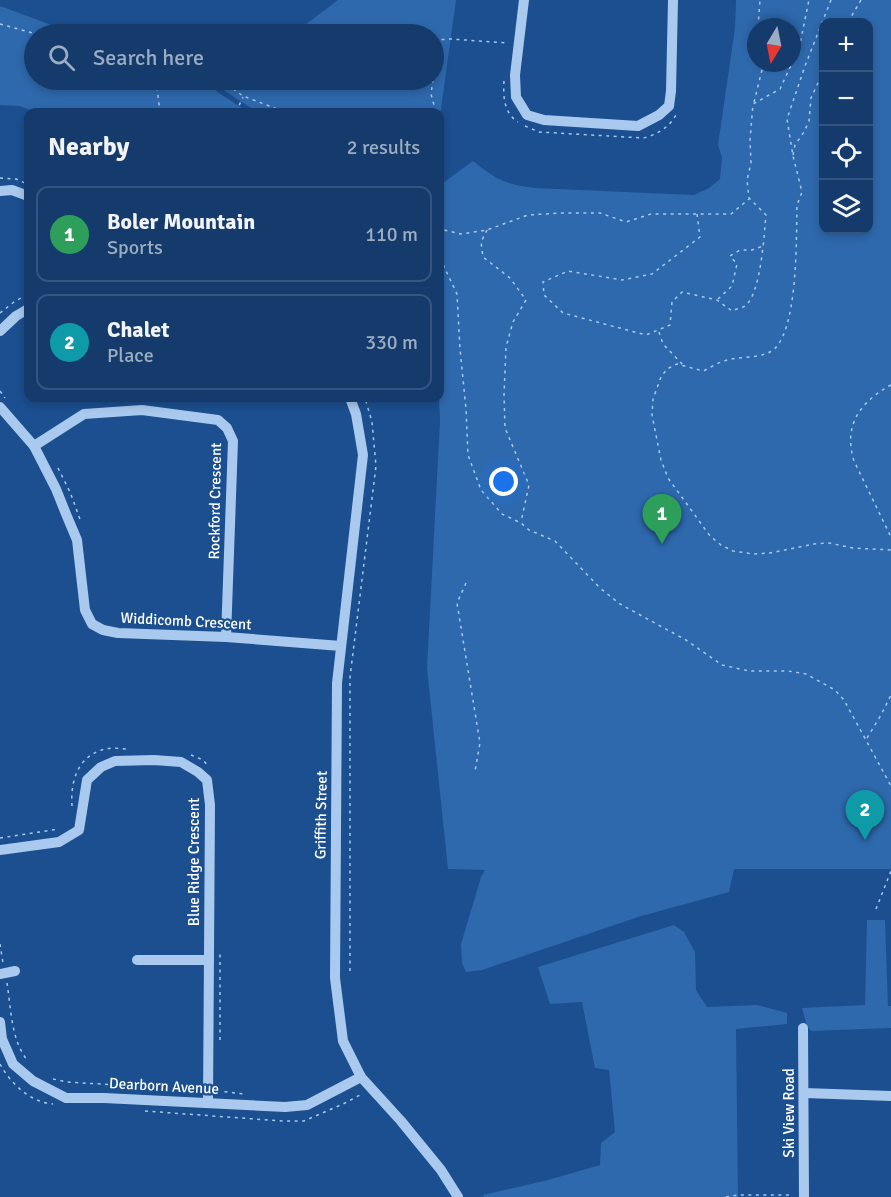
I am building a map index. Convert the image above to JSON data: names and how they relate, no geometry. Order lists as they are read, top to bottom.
{
  "streets": {
    "street": [
      "Rockford Crescent",
      "Widdicomb Crescent",
      "Griffith Street",
      "Blue Ridge Crescent",
      "Dearborn Avenue",
      "Ski View Road"
    ]
  },
  "crossings": [
    ["Rockford Crescent", "Widdicomb Crescent"],
    ["Widdicomb Crescent", "Griffith Street"],
    ["Griffith Street", "Dearborn Avenue"],
    ["Blue Ridge Crescent", "Dearborn Avenue"]
  ],
  "north": "bottom",
  "page": {
    "map_buttons": ["+", "−"],
    "search": "Search here",
    "heading": ["Nearby", "2 results"],
    "list": [
      {
        "mark": "1",
        "name": "Boler Mountain",
        "note": "Sports",
        "value": "110 m"
      },
      {
        "mark": "2",
        "name": "Chalet",
        "note": "Place",
        "value": "330 m"
      }
    ],
    "pins": ["1", "2"]
  }
}
